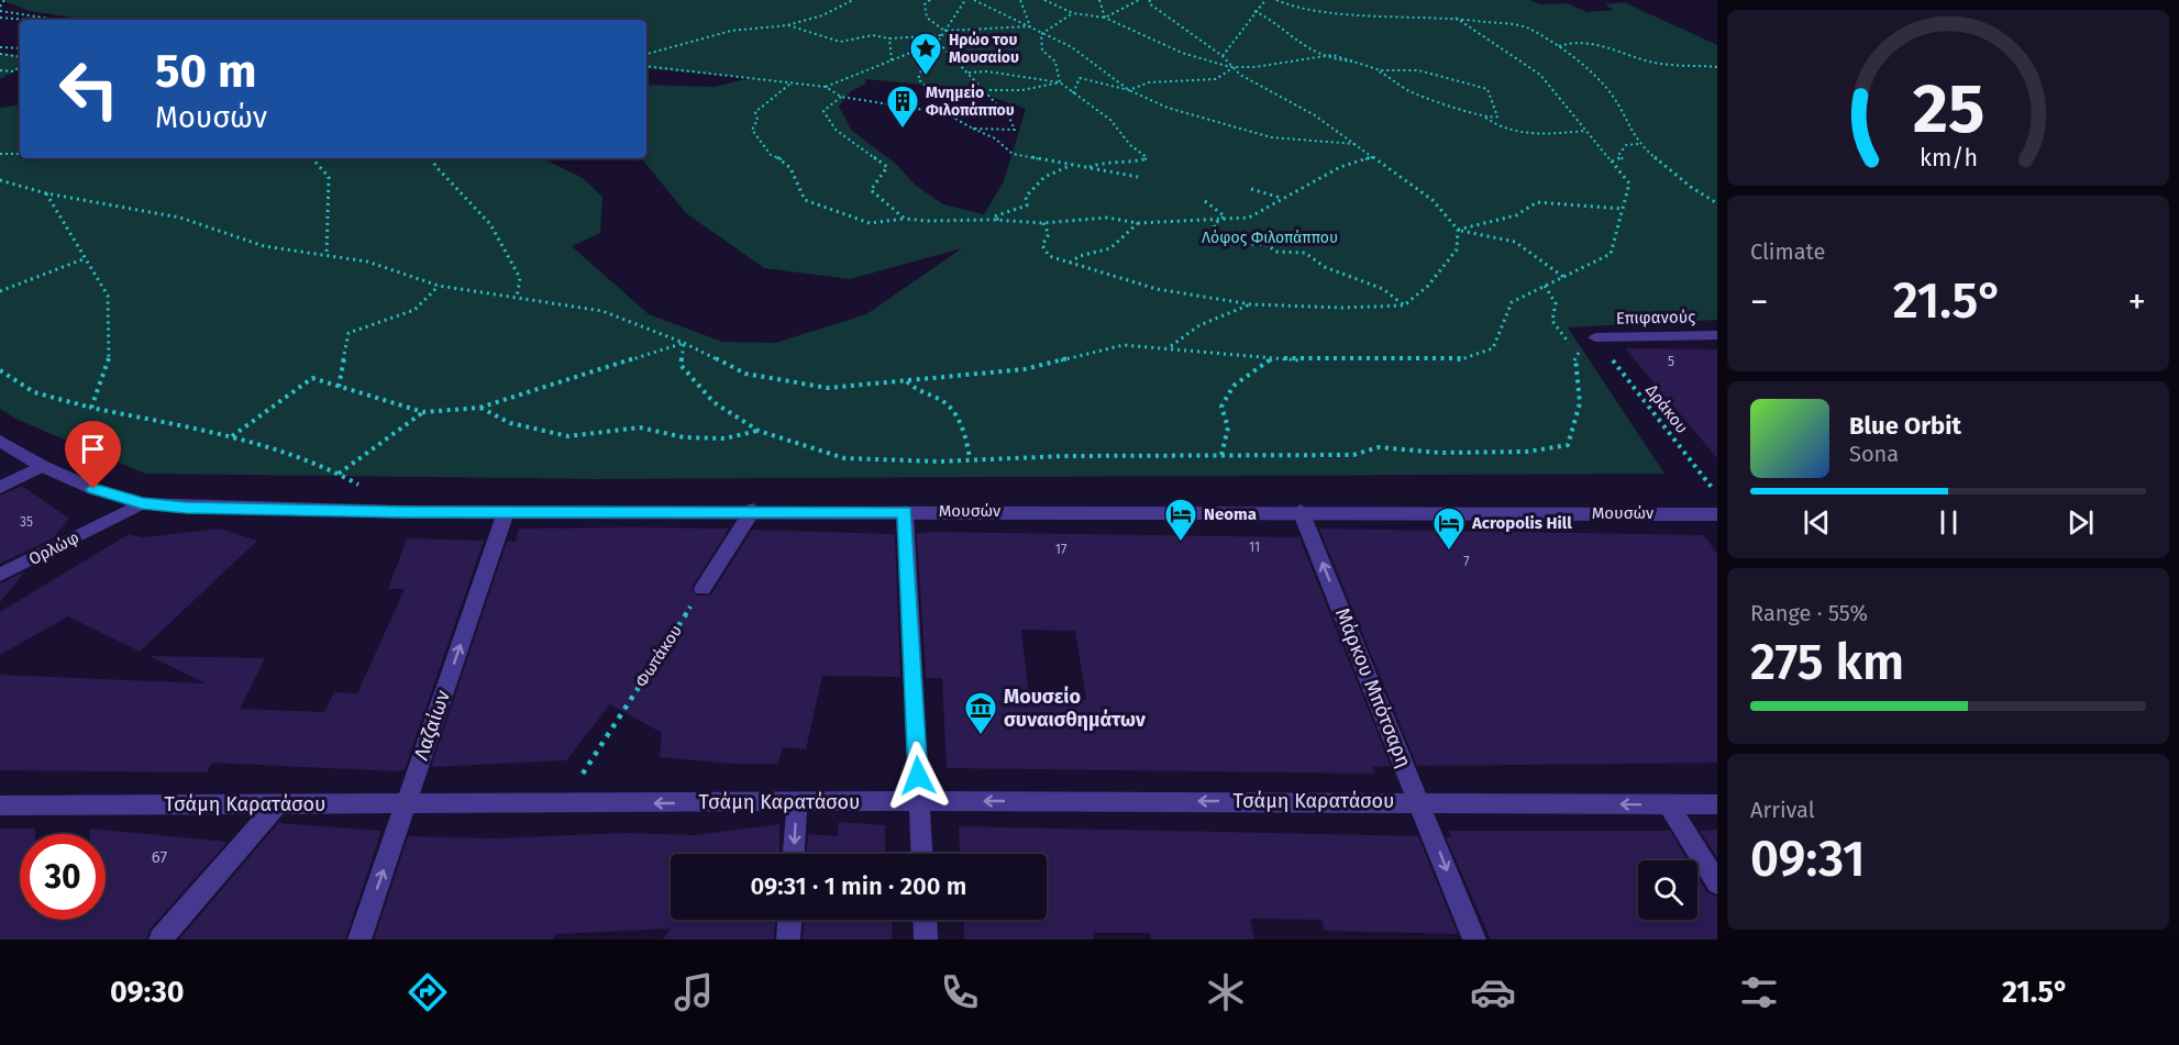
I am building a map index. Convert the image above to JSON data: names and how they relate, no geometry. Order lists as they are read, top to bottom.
{
  "streets": {
    "street": [
      "Επιφανούς",
      "Μουσών",
      "Ορλώφ",
      "Μάρκου Μπότσαρη",
      "Λαζαίων",
      "Τσάμη Καρατάσου"
    ],
    "path": ["Δράκου", "Φωτάκου"]
  },
  "crossings": [
    ["Επιφανούς", "Δράκου"],
    ["Μουσών", "Ορλώφ"],
    ["Μουσών", "Μάρκου Μπότσαρη"],
    ["Μουσών", "Λαζαίων"],
    ["Φωτάκου", "Τσάμη Καρατάσου"],
    ["Μάρκου Μπότσαρη", "Τσάμη Καρατάσου"],
    ["Λαζαίων", "Τσάμη Καρατάσου"]
  ],
  "one_way": ["Λαζαίων", "Τσάμη Καρατάσου"],
  "parks": ["Λόφος Φιλοπάππου"],
  "places": {
    "place": ["Ηρώο του Μουσαίου"],
    "building": ["Μνημείο Φιλοπάππου"],
    "hotel": ["Neoma", "Acropolis Hill"],
    "museum": ["Μουσείο συναισθημάτων"]
  },
  "house_numbers": [
    "5",
    "35",
    "11",
    "17",
    "7",
    "67"
  ],
  "page": {
    "turn": ["50 m", "Μουσών"],
    "tile": [
      "Climate",
      ["Range · 55%", "275 km"],
      ["Arrival", "09:31"]
    ],
    "heat": ["−", "21.5°", "+"],
    "song": ["Blue Orbit", "Sona"],
    "limit": "30",
    "trip": "09:31 · 1 min · 200 m",
    "tabs": ["09:30", "21.5°"],
    "gauge": ["25", "km/h"]
  }
}
